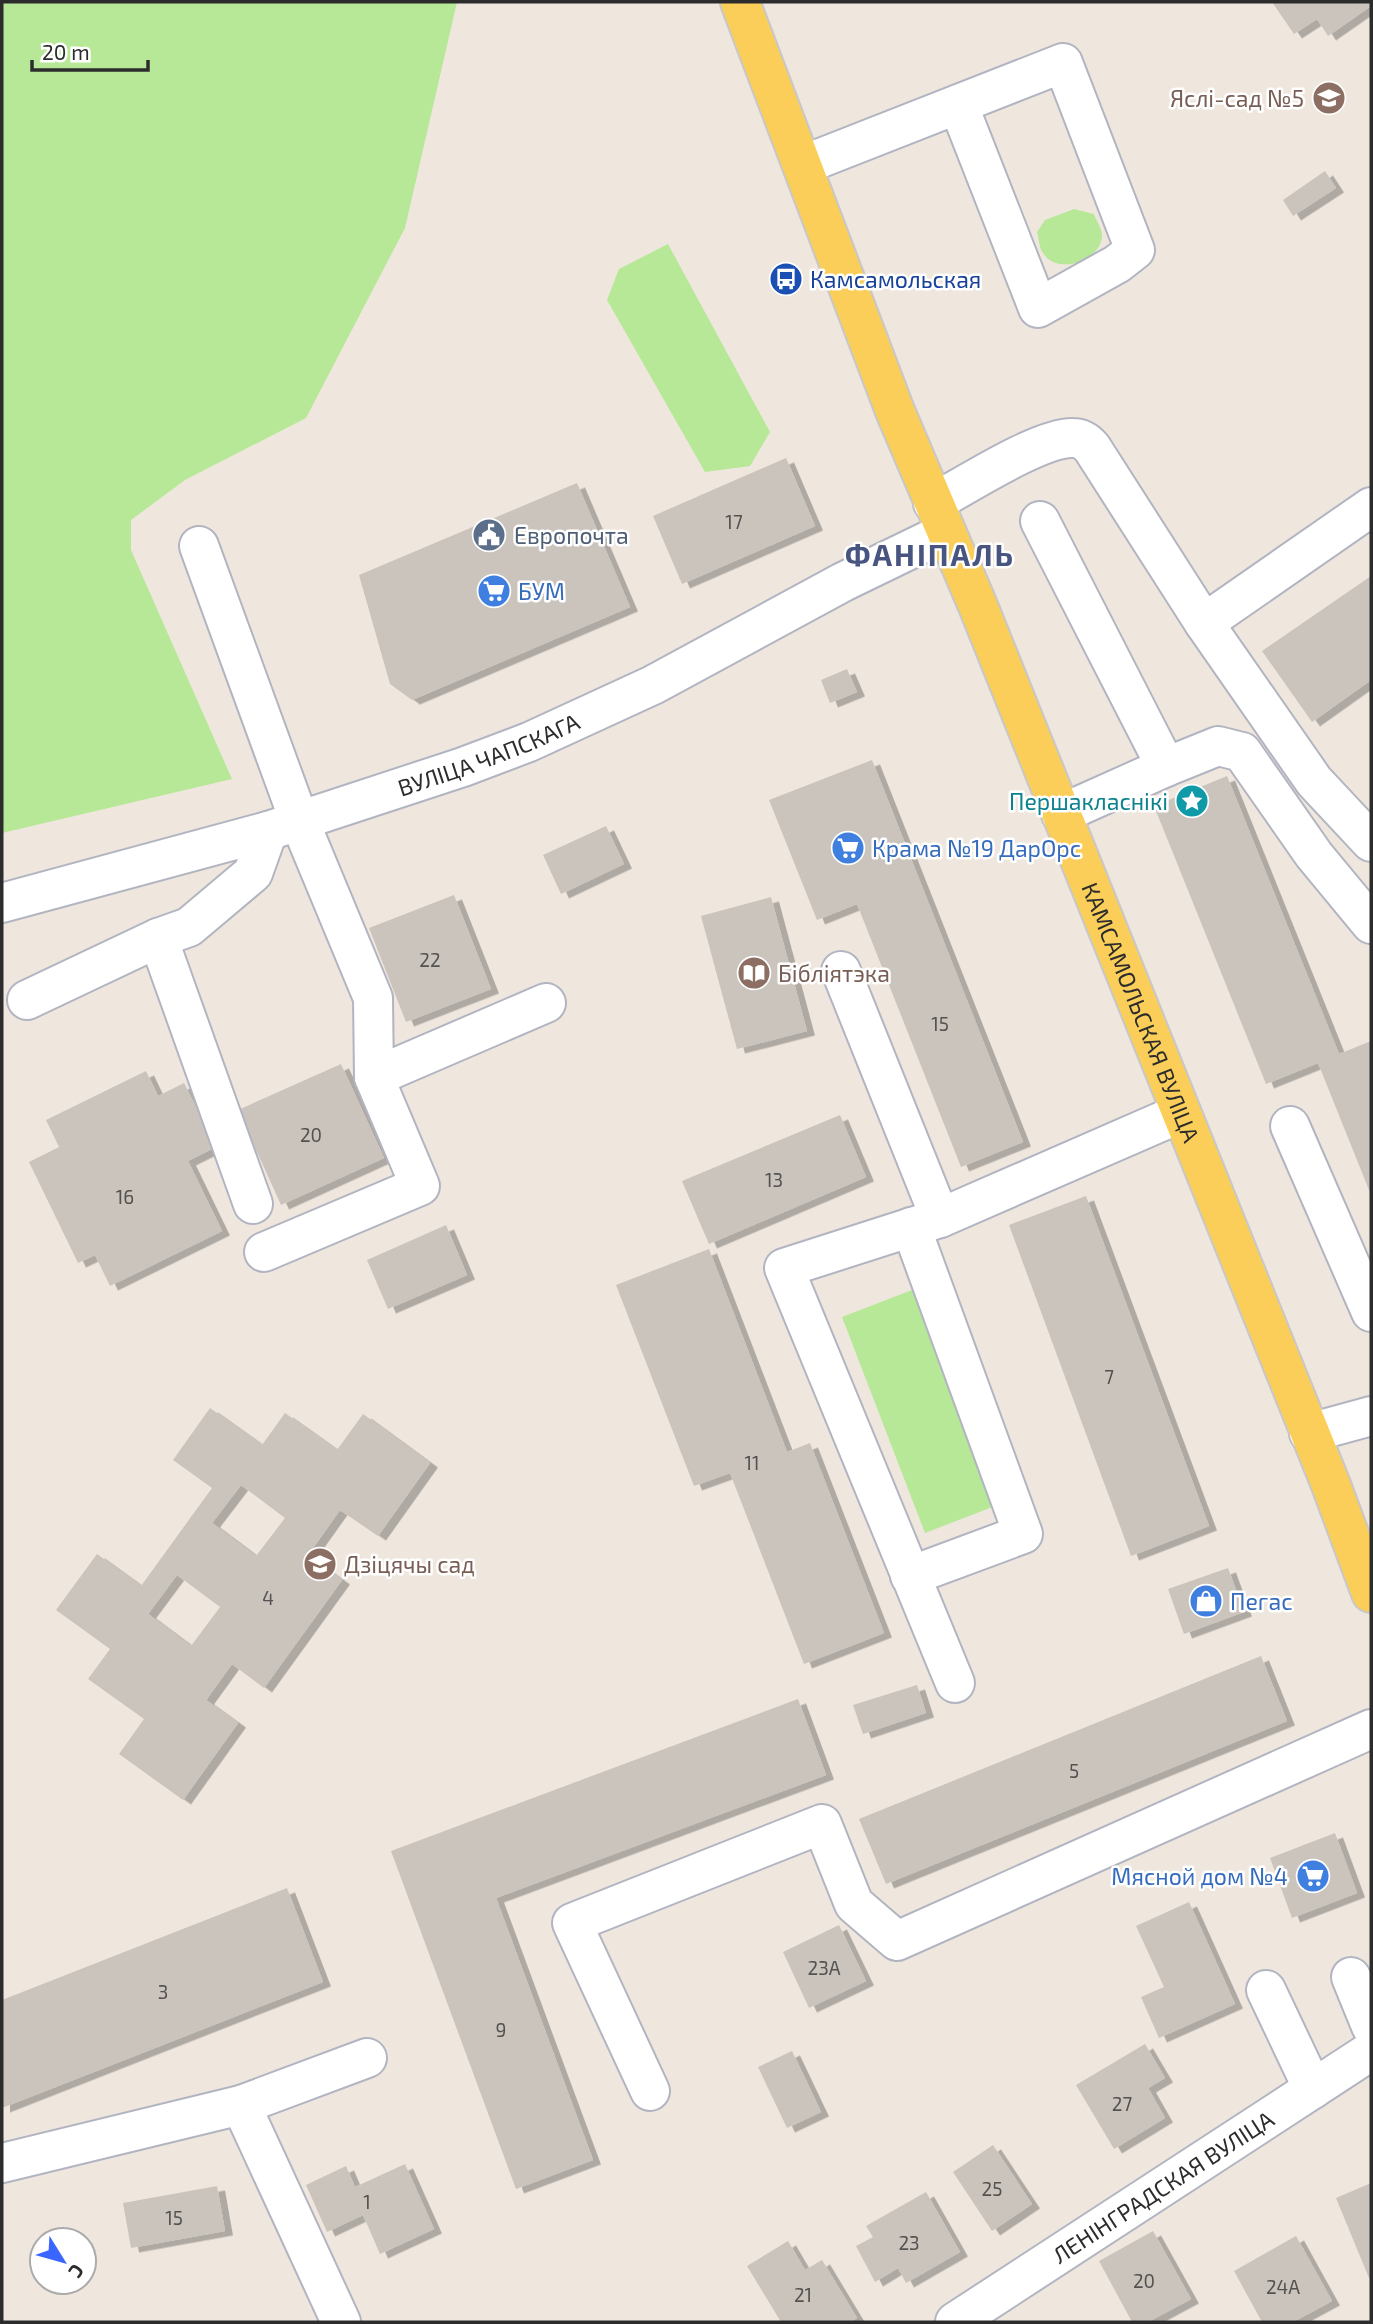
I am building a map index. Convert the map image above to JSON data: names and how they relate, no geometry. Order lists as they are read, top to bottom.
{
  "streets": {
    "main road": ["КАМСАМОЛЬСКАЯ ВУЛІЦА"],
    "street": ["ВУЛІЦА ЧАПСКАГА", "ЛЕНІНГРАДСКАЯ ВУЛІЦА"]
  },
  "crossings": [
    ["ВУЛІЦА ЧАПСКАГА", "КАМСАМОЛЬСКАЯ ВУЛІЦА"]
  ],
  "districts": ["ФАНІПАЛЬ"],
  "places": {
    "school or university": ["Яслі-сад №5", "Дзіцячы сад"],
    "bus stop": ["Камсамольская"],
    "public building": ["Европочта"],
    "supermarket": ["БУМ", "Крама №19 ДарОрс", "Мясной дом №4"],
    "place": ["Першакласнікі"],
    "library": ["Бібліятэка"],
    "shop": ["Пегас"]
  },
  "house_numbers": [
    "17",
    "22",
    "15",
    "20",
    "13",
    "16",
    "7",
    "11",
    "4",
    "5",
    "23А",
    "3",
    "9",
    "27",
    "25",
    "1",
    "15",
    "23",
    "20",
    "24А",
    "21"
  ],
  "scale_bar": "20 m",
  "north": "bottom right"
}
